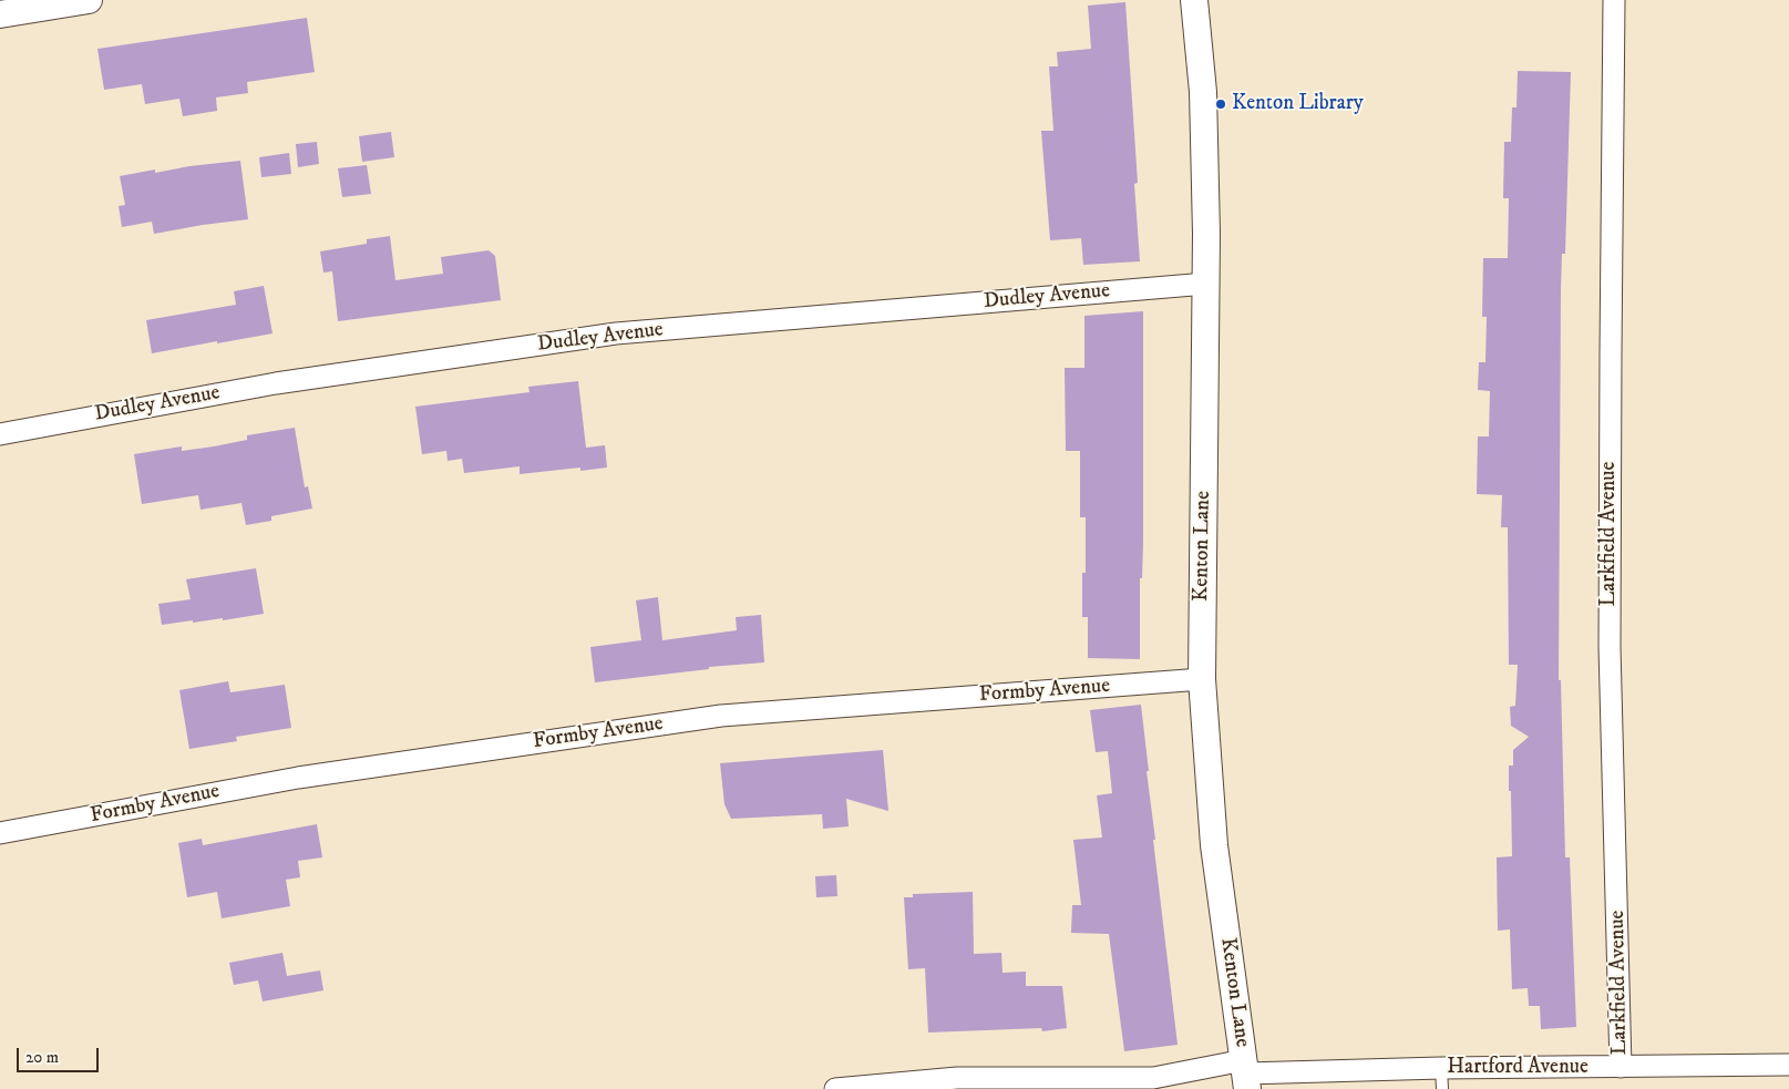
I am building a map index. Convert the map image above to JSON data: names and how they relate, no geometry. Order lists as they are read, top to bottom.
{
  "streets": {
    "street": [
      "Dudley Avenue",
      "Larkfield Avenue",
      "Kenton Lane",
      "Formby Avenue",
      "Hartford Avenue"
    ]
  },
  "crossings": [
    ["Dudley Avenue", "Kenton Lane"],
    ["Larkfield Avenue", "Hartford Avenue"],
    ["Kenton Lane", "Formby Avenue"],
    ["Kenton Lane", "Hartford Avenue"]
  ],
  "places": ["Kenton Library"],
  "scale_bar": "20 m"
}
